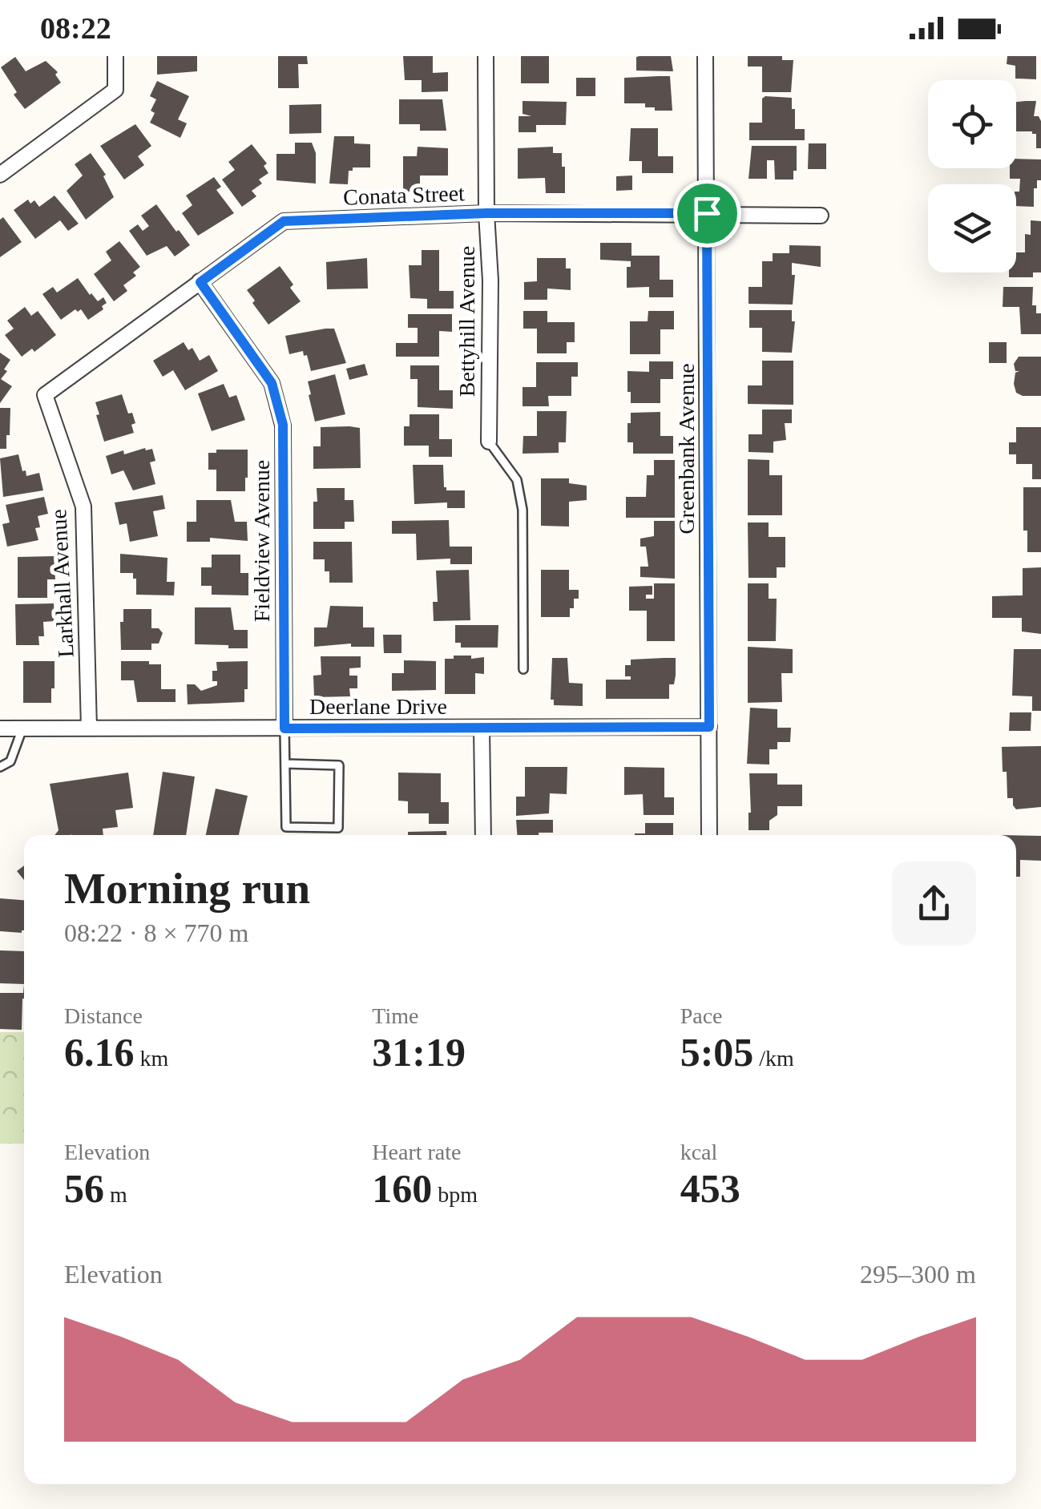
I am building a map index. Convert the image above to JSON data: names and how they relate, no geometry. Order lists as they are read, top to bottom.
{
  "streets": {
    "street": [
      "Conata Street",
      "Bettyhill Avenue",
      "Greenbank Avenue",
      "Fieldview Avenue",
      "Larkhall Avenue",
      "Deerlane Drive"
    ]
  },
  "crossings": [
    ["Conata Street", "Bettyhill Avenue"],
    ["Conata Street", "Greenbank Avenue"],
    ["Conata Street", "Fieldview Avenue"],
    ["Conata Street", "Larkhall Avenue"],
    ["Greenbank Avenue", "Deerlane Drive"],
    ["Fieldview Avenue", "Deerlane Drive"],
    ["Larkhall Avenue", "Deerlane Drive"]
  ],
  "page": {
    "status": "08:22",
    "heading": ["Morning run", "08:22 · 8 × 770 m"],
    "stats": [
      ["Distance", "6.16 km"],
      ["Time", "31:19"],
      ["Pace", "5:05 /km"],
      ["Elevation", "56 m"],
      ["Heart rate", "160 bpm"],
      ["kcal", "453"]
    ],
    "chart": ["Elevation", "295–300 m"]
  }
}
